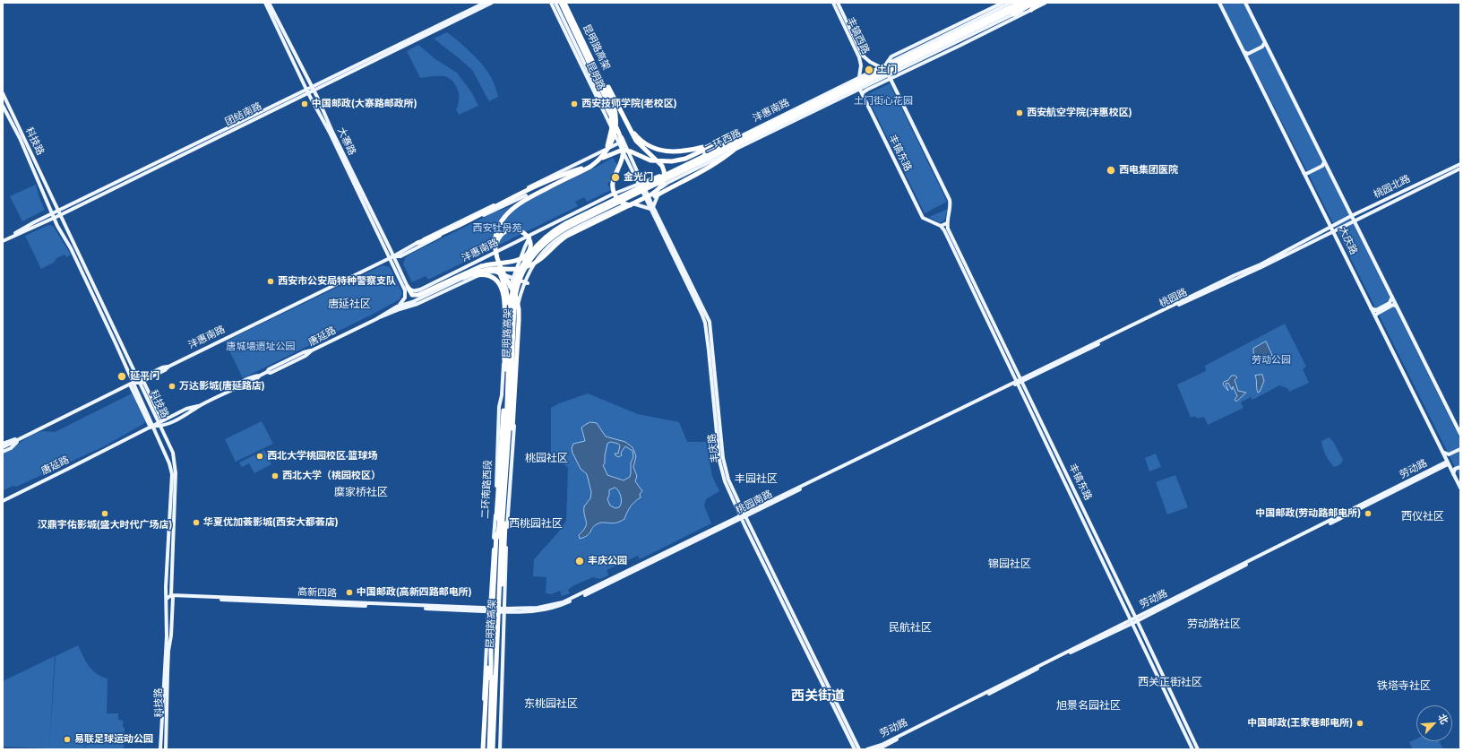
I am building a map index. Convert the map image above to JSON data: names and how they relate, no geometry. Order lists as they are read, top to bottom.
{
  "streets": {
    "highway": ["昆明路高架", "二环西路", "二环南路西段"],
    "main road": [
      "丰镐西路",
      "昆明路",
      "沣惠南路",
      "团结南路",
      "科技路",
      "大寨路",
      "丰镐东路",
      "桃园北路",
      "大庆路",
      "桃园路",
      "唐延路",
      "丰庆路",
      "劳动路",
      "桃园南路",
      "高新四路"
    ]
  },
  "crossings": [
    ["丰镐西路", "沣惠南路"],
    ["昆明路高架", "二环南路西段"],
    ["昆明路", "沣惠南路"],
    ["昆明路", "丰庆路"],
    ["沣惠南路", "科技路"],
    ["沣惠南路", "大寨路"],
    ["沣惠南路", "二环西路"],
    ["沣惠南路", "丰镐东路"],
    ["沣惠南路", "唐延路"],
    ["沣惠南路", "丰庆路"],
    ["沣惠南路", "二环南路西段"],
    ["团结南路", "科技路"],
    ["团结南路", "大寨路"],
    ["科技路", "唐延路"],
    ["科技路", "高新四路"],
    ["大寨路", "唐延路"],
    ["二环西路", "二环南路西段"],
    ["丰镐东路", "桃园路"],
    ["丰镐东路", "劳动路"],
    ["丰镐东路", "桃园南路"],
    ["桃园北路", "大庆路"],
    ["桃园北路", "桃园路"],
    ["大庆路", "桃园路"],
    ["大庆路", "劳动路"],
    ["桃园路", "桃园南路"],
    ["唐延路", "二环南路西段"],
    ["丰庆路", "桃园南路"],
    ["二环南路西段", "桃园南路"],
    ["二环南路西段", "高新四路"],
    ["桃园南路", "高新四路"]
  ],
  "districts": [
    "唐延社区",
    "桃园社区",
    "丰园社区",
    "糜家桥社区",
    "西仪社区",
    "西桃园社区",
    "锦园社区",
    "劳动路社区",
    "民航社区",
    "西关正街社区",
    "铁塔寺社区",
    "西关街道",
    "东桃园社区",
    "旭景名园社区"
  ],
  "parks": [
    "土门街心花园",
    "西安牡丹苑",
    "唐城墙遗址公园",
    "劳动公园"
  ],
  "places": [
    "土门",
    "中国邮政(大寨路邮政所)",
    "西安技师学院(老校区)",
    "西安航空学院(沣惠校区)",
    "西电集团医院",
    "金光门",
    "西安市公安局特种警察支队",
    "延平门",
    "万达影城(唐延路店)",
    "西北大学桃园校区-篮球场",
    "西北大学（桃园校区）",
    "汉鼎宇佑影城(盛大时代广场店)",
    "中国邮政(劳动路邮电所)",
    "华夏优加荟影城(西安大都荟店)",
    "丰庆公园",
    "中国邮政(高新四路邮电所)",
    "中国邮政(王家巷邮电所)",
    "易联足球运动公园"
  ],
  "north": "top right"
}
